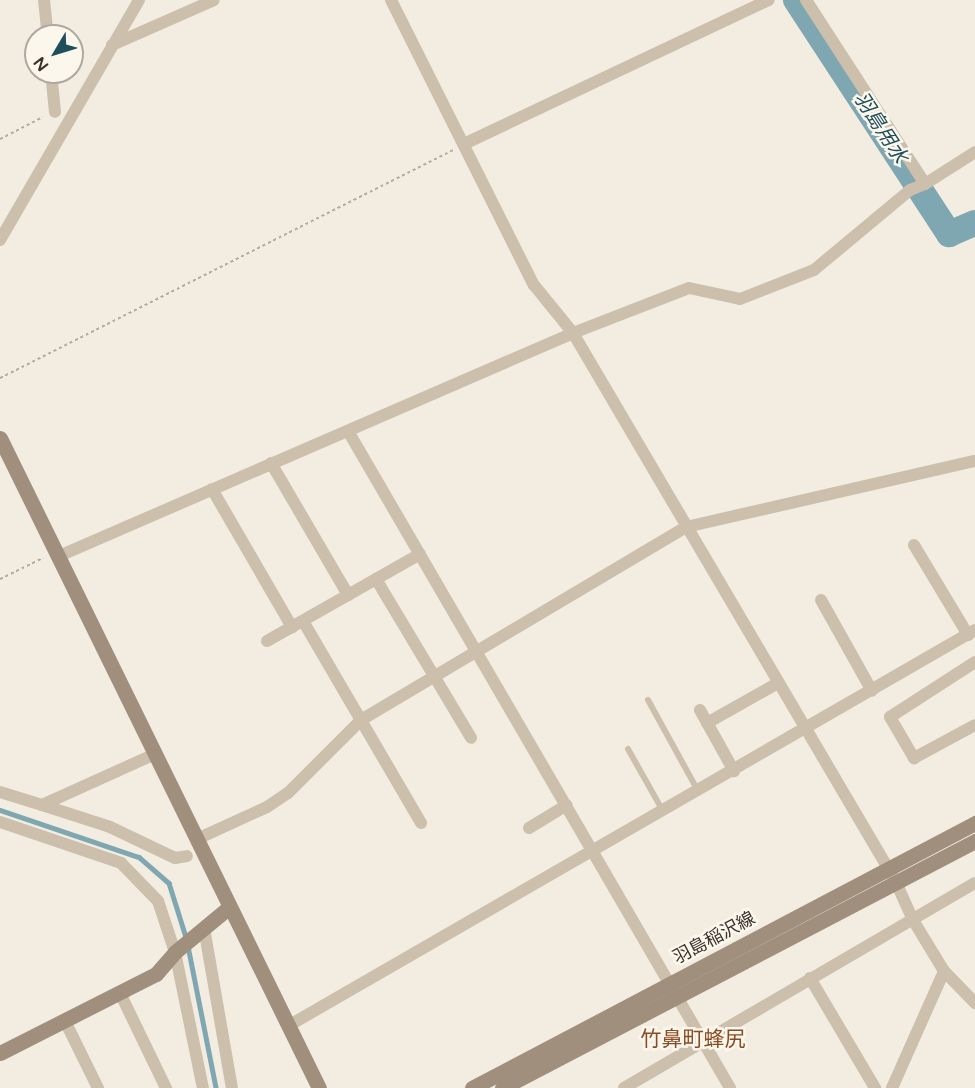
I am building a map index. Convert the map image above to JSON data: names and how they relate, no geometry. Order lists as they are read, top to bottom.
{
  "streets": {
    "street": ["羽島稲沢線"]
  },
  "districts": ["竹鼻町蜂尻"],
  "water": ["羽島用水"],
  "north": "bottom left"
}
